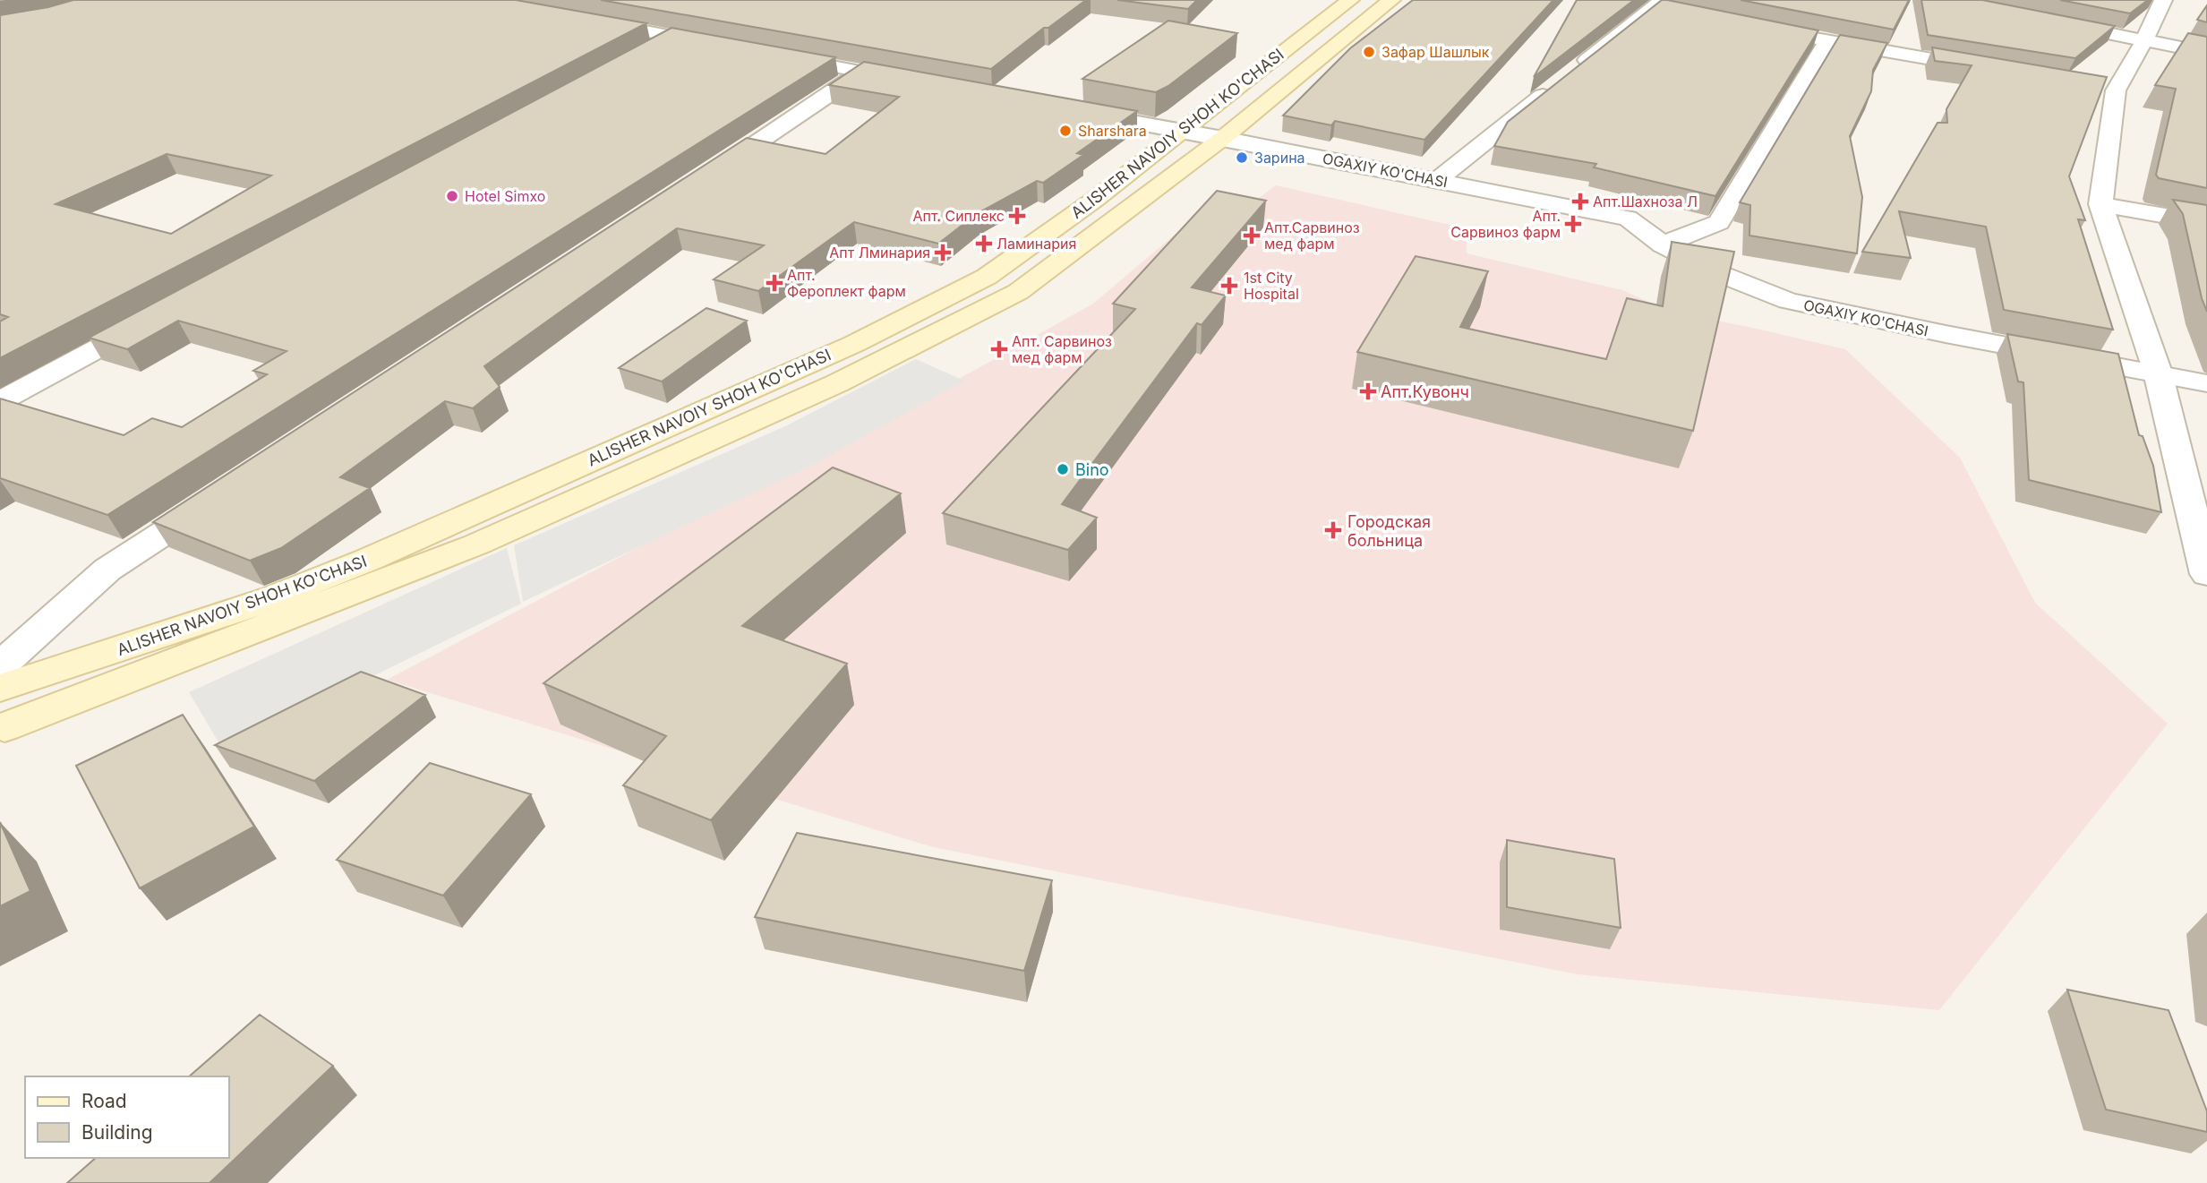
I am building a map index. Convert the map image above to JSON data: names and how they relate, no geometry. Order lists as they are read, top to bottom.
{
  "streets": {
    "main road": ["ALISHER NAVOIY SHOH KO'CHASI"],
    "street": ["OGAXIY KO'CHASI"]
  },
  "crossings": [
    ["ALISHER NAVOIY SHOH KO'CHASI", "OGAXIY KO'CHASI"]
  ],
  "places": {
    "other": [
      "Зафар Шашлык",
      "Sharshara",
      "Зарина",
      "Hotel Simxo",
      "Bino"
    ],
    "health": [
      "Апт.Шахноза Л",
      "Апт. Сиплекс",
      "Апт. Сарвиноз фарм",
      "Апт.Сарвиноз мед фарм",
      "Ламинария",
      "Апт Лминария",
      "Апт. Фероплект фарм",
      "1st City Hospital",
      "Апт. Сарвиноз мед фарм",
      "Апт.Кувонч",
      "Городская больница"
    ]
  },
  "legend": ["Road", "Building"]
}
